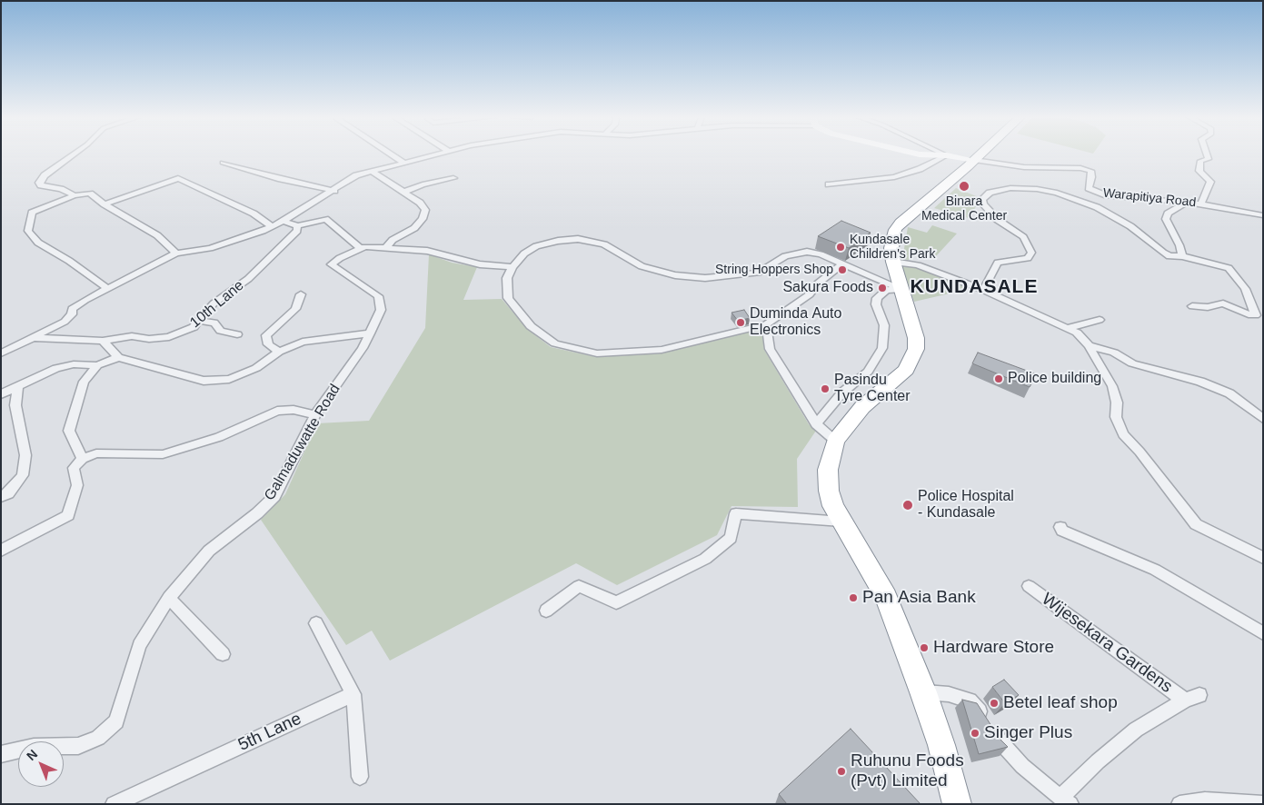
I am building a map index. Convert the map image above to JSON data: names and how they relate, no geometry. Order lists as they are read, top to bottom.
{
  "streets": {
    "street": [
      "Warapitiya Road",
      "10th Lane",
      "Galmaduwatte Road",
      "Wijesekara Gardens",
      "5th Lane"
    ]
  },
  "districts": ["KUNDASALE"],
  "places": [
    "Binara Medical Center",
    "Kundasale Children's Park",
    "String Hoppers Shop",
    "Sakura Foods",
    "Duminda Auto Electronics",
    "Police building",
    "Pasindu Tyre Center",
    "Police Hospital - Kundasale",
    "Pan Asia Bank",
    "Hardware Store",
    "Betel leaf shop",
    "Singer Plus",
    "Ruhunu Foods (Pvt) Limited"
  ],
  "north": "top left"
}
